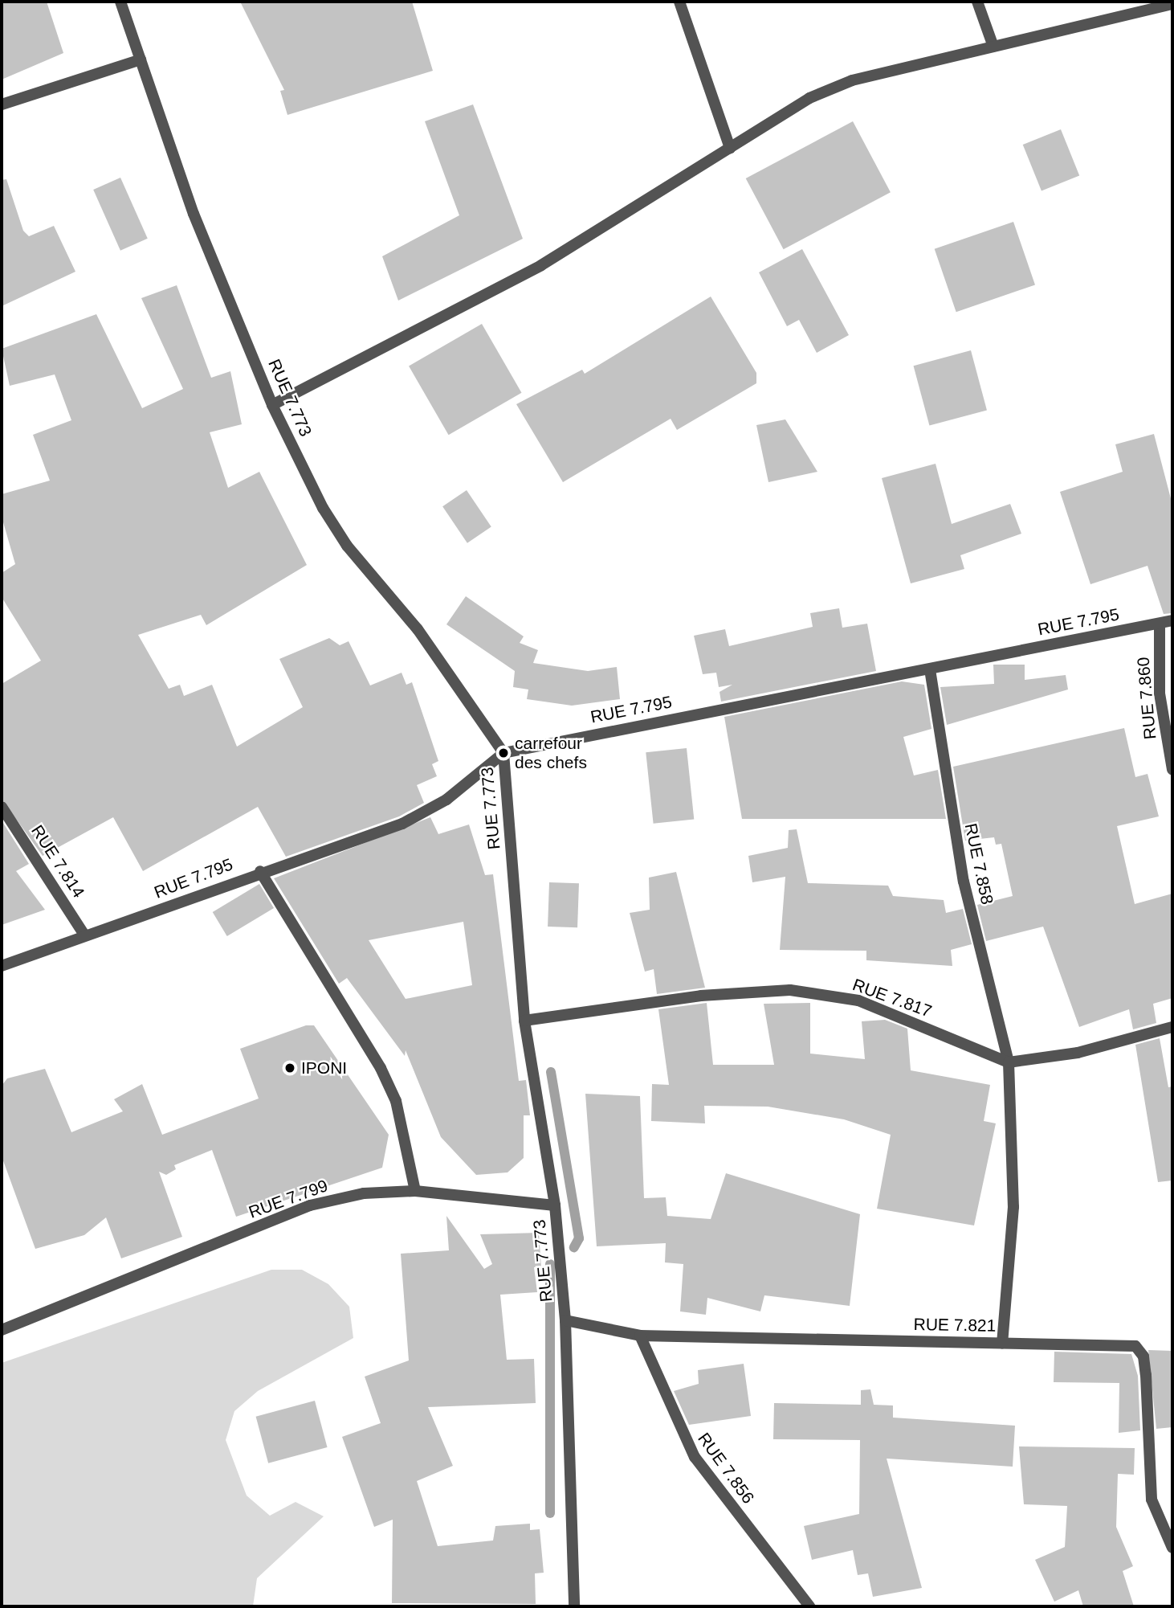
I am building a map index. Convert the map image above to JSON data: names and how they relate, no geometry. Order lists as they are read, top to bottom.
{
  "streets": {
    "street": [
      "RUE 7.773",
      "RUE 7.795",
      "RUE 7.860",
      "RUE 7.814",
      "RUE 7.858",
      "RUE 7.817",
      "RUE 7.799",
      "RUE 7.821",
      "RUE 7.856"
    ]
  },
  "crossings": [
    ["RUE 7.773", "RUE 7.795"],
    ["RUE 7.773", "RUE 7.817"],
    ["RUE 7.773", "RUE 7.799"],
    ["RUE 7.773", "RUE 7.821"],
    ["RUE 7.795", "RUE 7.860"],
    ["RUE 7.795", "RUE 7.814"],
    ["RUE 7.795", "RUE 7.858"],
    ["RUE 7.858", "RUE 7.817"],
    ["RUE 7.858", "RUE 7.821"],
    ["RUE 7.821", "RUE 7.856"]
  ],
  "places": ["carrefour des chefs", "IPONI"]
}
